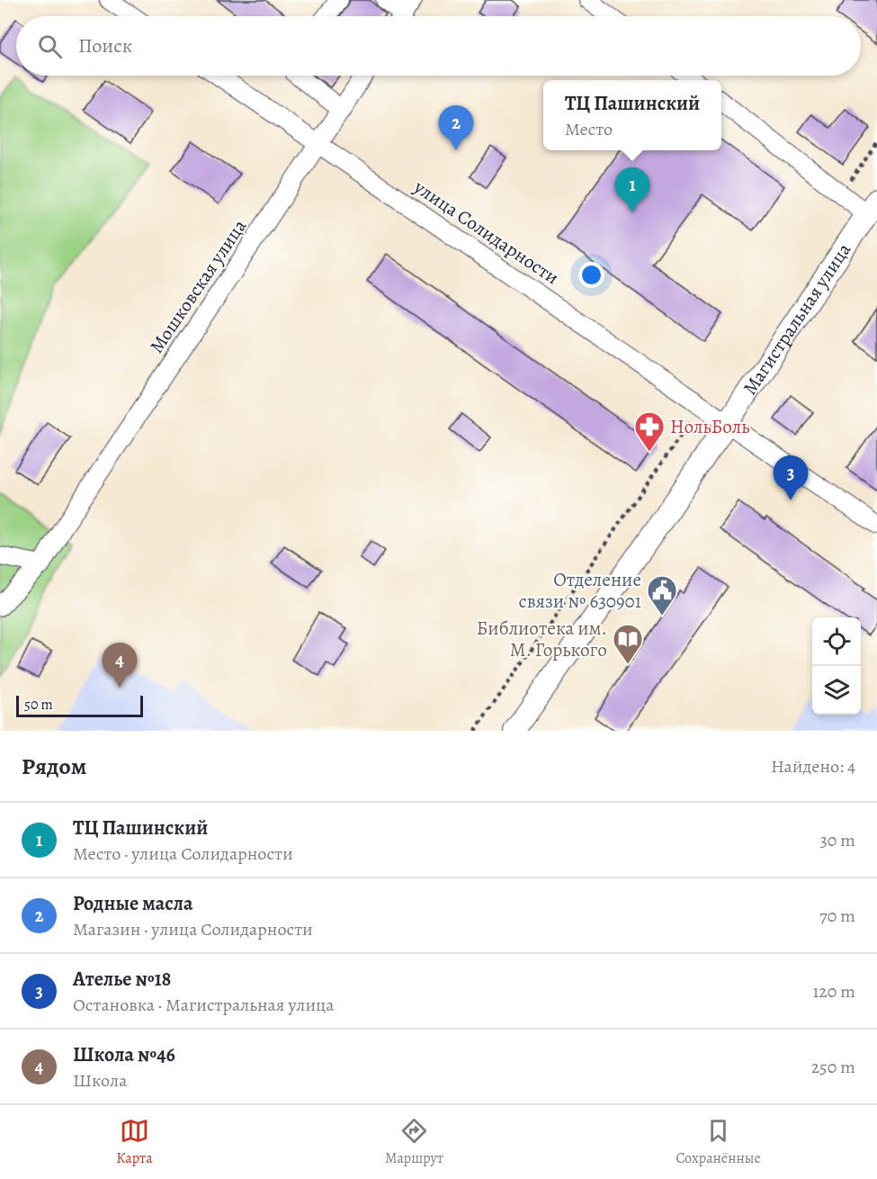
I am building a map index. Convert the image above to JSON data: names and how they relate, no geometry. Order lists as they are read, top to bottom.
{
  "streets": {
    "main road": ["Магистральная улица"],
    "street": ["улица Солидарности", "Мошковская улица"]
  },
  "crossings": [
    ["улица Солидарности", "Мошковская улица"],
    ["улица Солидарности", "Магистральная улица"]
  ],
  "places": {
    "pharmacy": ["НольБоль"],
    "public building": ["Отделение связи № 630901"],
    "library": ["Библиотека им. М. Горького"]
  },
  "scale_bar": "50 m",
  "page": {
    "search": "Поиск",
    "popup": ["ТЦ Пашинский", "Место"],
    "pins": [
      "2",
      "1",
      "3",
      "4"
    ],
    "scale": "50 m",
    "heading": ["Рядом", "Найдено: 4"],
    "list": [
      {
        "mark": "1",
        "name": "ТЦ Пашинский",
        "note": "Место · улица Солидарности",
        "value": "30 m"
      },
      {
        "mark": "2",
        "name": "Родные масла",
        "note": "Магазин · улица Солидарности",
        "value": "70 m"
      },
      {
        "mark": "3",
        "name": "Ателье №18",
        "note": "Остановка · Магистральная улица",
        "value": "120 m"
      },
      {
        "mark": "4",
        "name": "Школа №46",
        "note": "Школа",
        "value": "250 m"
      }
    ],
    "nav": ["Карта", "Маршрут", "Сохранённые"]
  }
}
